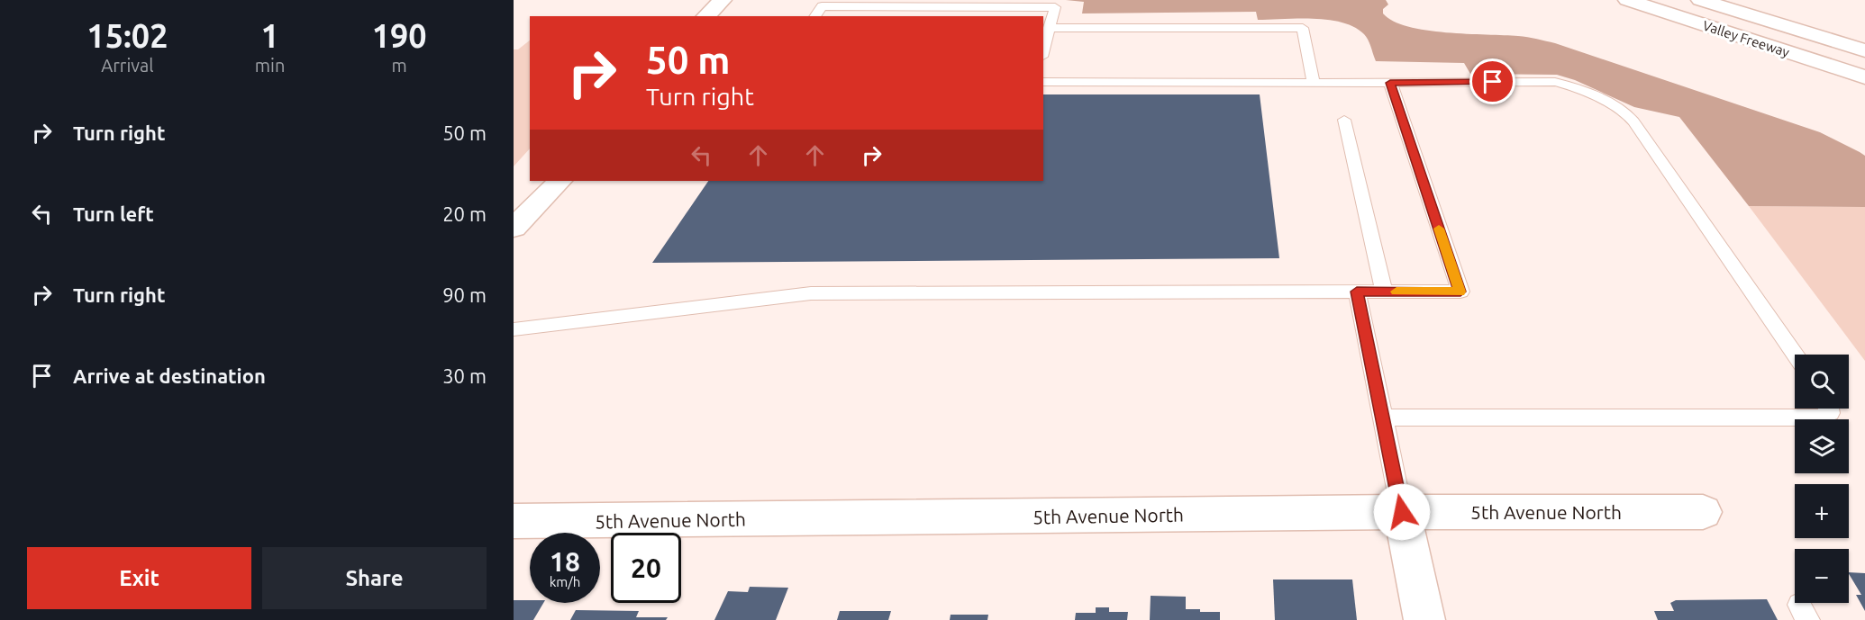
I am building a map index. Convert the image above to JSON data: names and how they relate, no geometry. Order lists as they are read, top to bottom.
{
  "streets": {
    "main road": ["Valley Freeway", "5th Avenue North"]
  },
  "page": {
    "eta": [
      "15:02",
      "Arrival",
      "1",
      "min",
      "190",
      "m"
    ],
    "turn": ["50 m", "Turn right"],
    "list": [
      {
        "name": "Turn right",
        "value": "50 m"
      },
      {
        "name": "Turn left",
        "value": "20 m"
      },
      {
        "name": "Turn right",
        "value": "90 m"
      },
      {
        "name": "Arrive at destination",
        "value": "30 m"
      }
    ],
    "map_buttons": ["+", "−"],
    "speed": "18 km/h",
    "limit": "20",
    "buttons": ["Exit", "Share"]
  }
}
